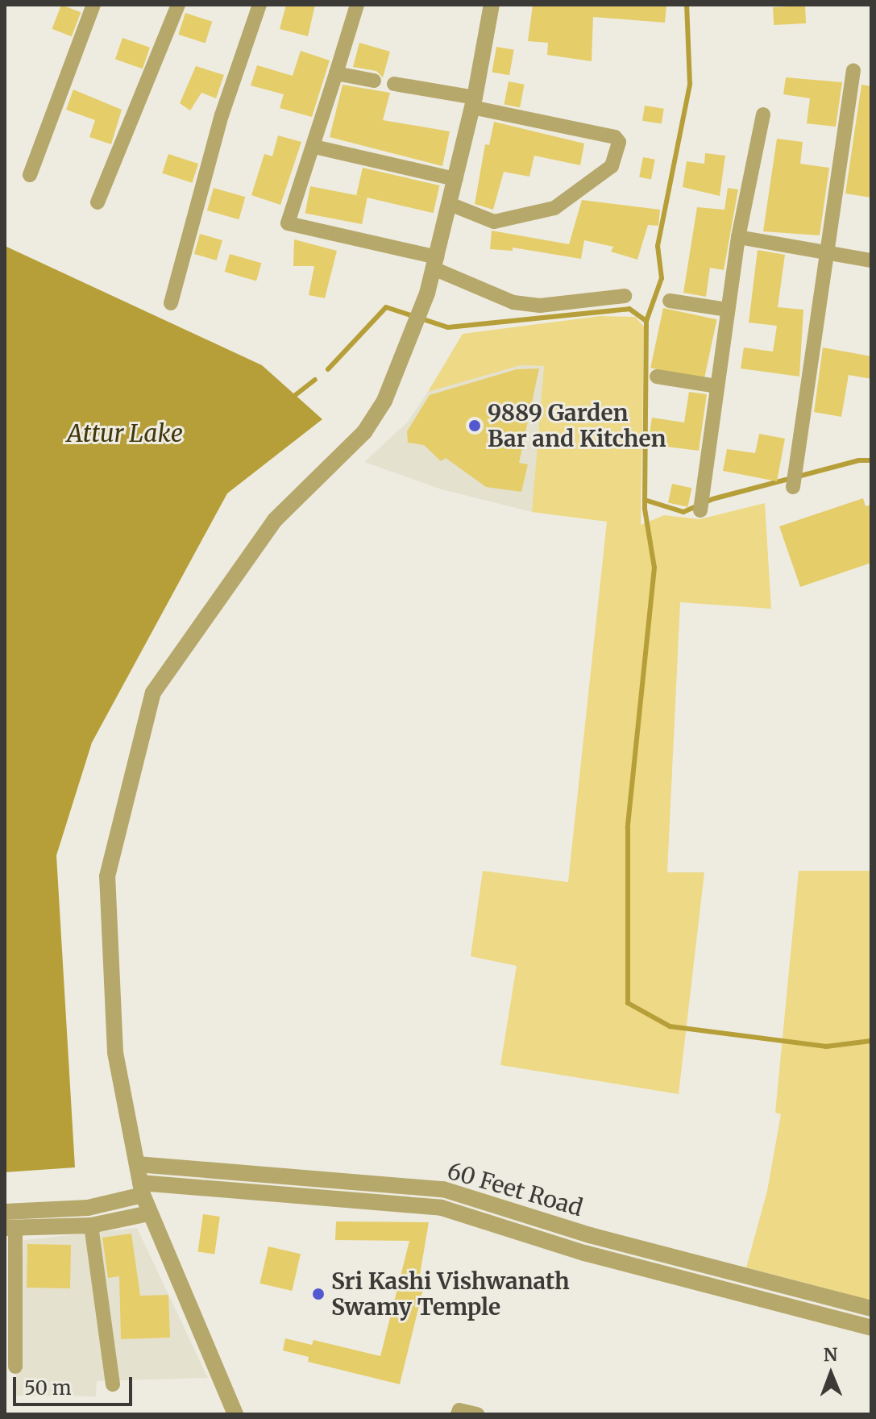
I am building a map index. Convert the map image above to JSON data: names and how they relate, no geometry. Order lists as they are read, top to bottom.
{
  "streets": {
    "street": ["60 Feet Road"]
  },
  "water": ["Attur Lake"],
  "places": ["9889 Garden Bar and Kitchen", "Sri Kashi Vishwanath Swamy Temple"],
  "scale_bar": "50 m",
  "north": "top"
}
